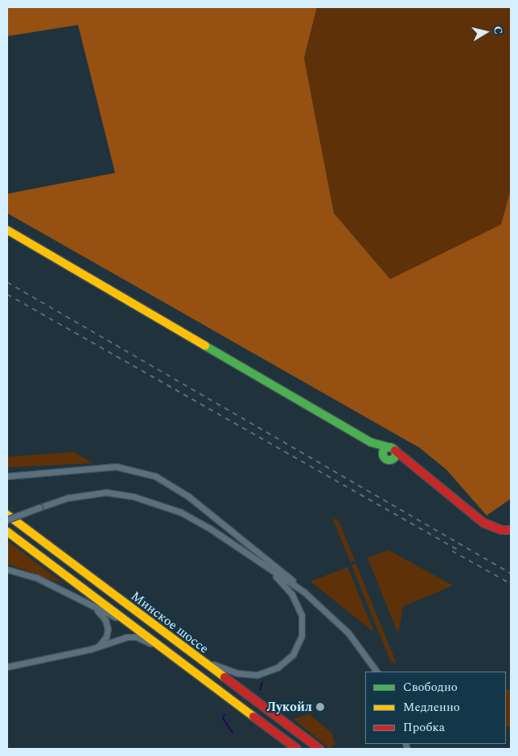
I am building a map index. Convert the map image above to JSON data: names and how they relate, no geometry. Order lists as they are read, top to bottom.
{
  "streets": {
    "main road": ["Минское шоссе"]
  },
  "places": ["Лукойл"],
  "legend": ["Свободно", "Медленно", "Пробка"],
  "north": "right"
}
